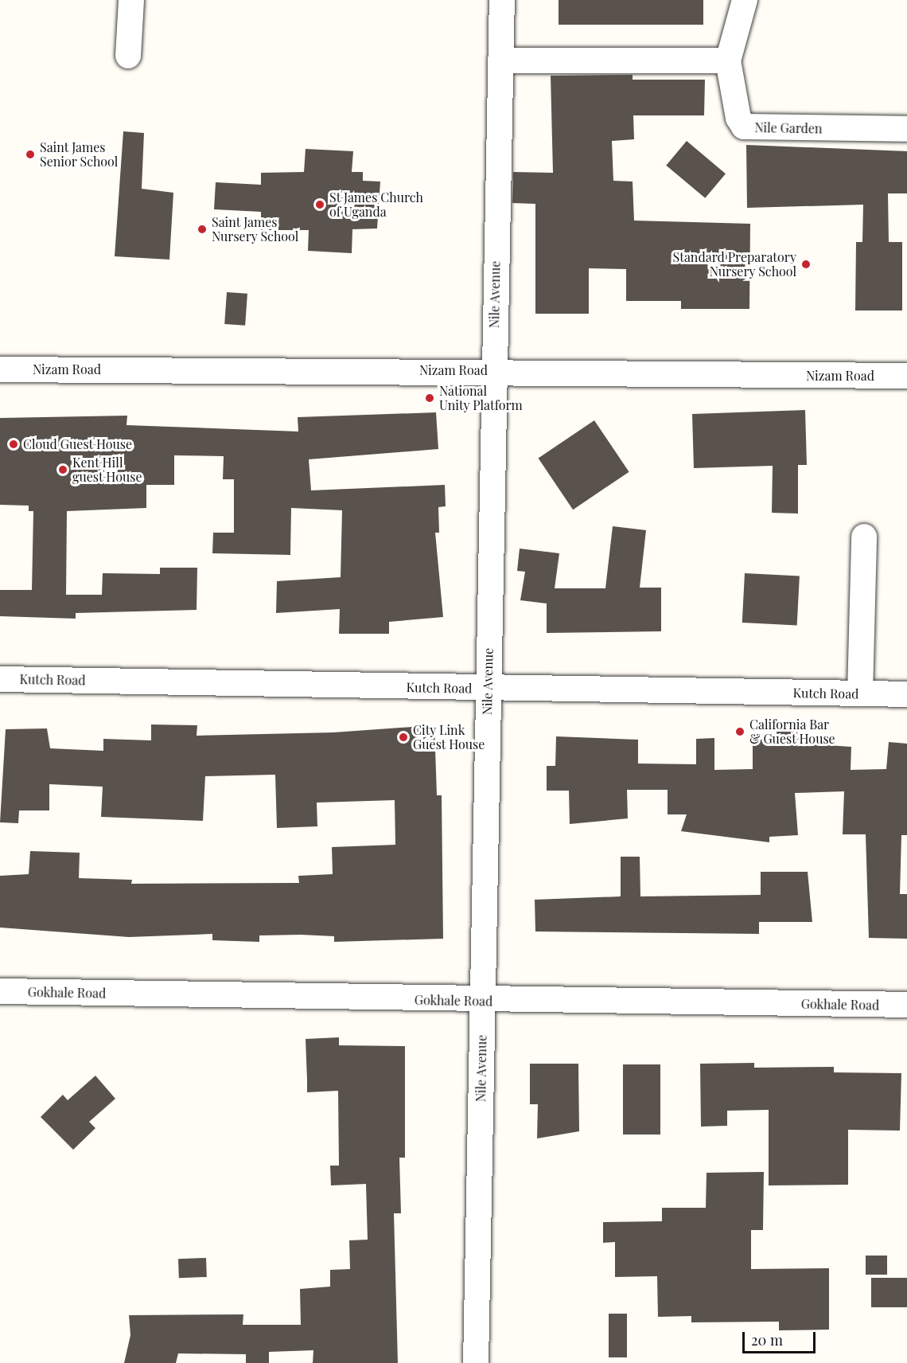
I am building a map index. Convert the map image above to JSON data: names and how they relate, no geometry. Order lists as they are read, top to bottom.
{
  "streets": {
    "street": [
      "Nile Garden",
      "Nile Avenue",
      "Nizam Road",
      "Kutch Road",
      "Gokhale Road"
    ]
  },
  "crossings": [
    ["Nile Avenue", "Nizam Road"],
    ["Nile Avenue", "Kutch Road"],
    ["Nile Avenue", "Gokhale Road"]
  ],
  "places": [
    "Saint James Senior School",
    "St James Church of Uganda",
    "Saint James Nursery School",
    "Standard Preparatory Nursery School",
    "National Unity Platform",
    "Cloud Guest House",
    "Kent Hill guest House",
    "California Bar & Guest House",
    "City Link Guest House"
  ],
  "scale_bar": "20 m"
}
